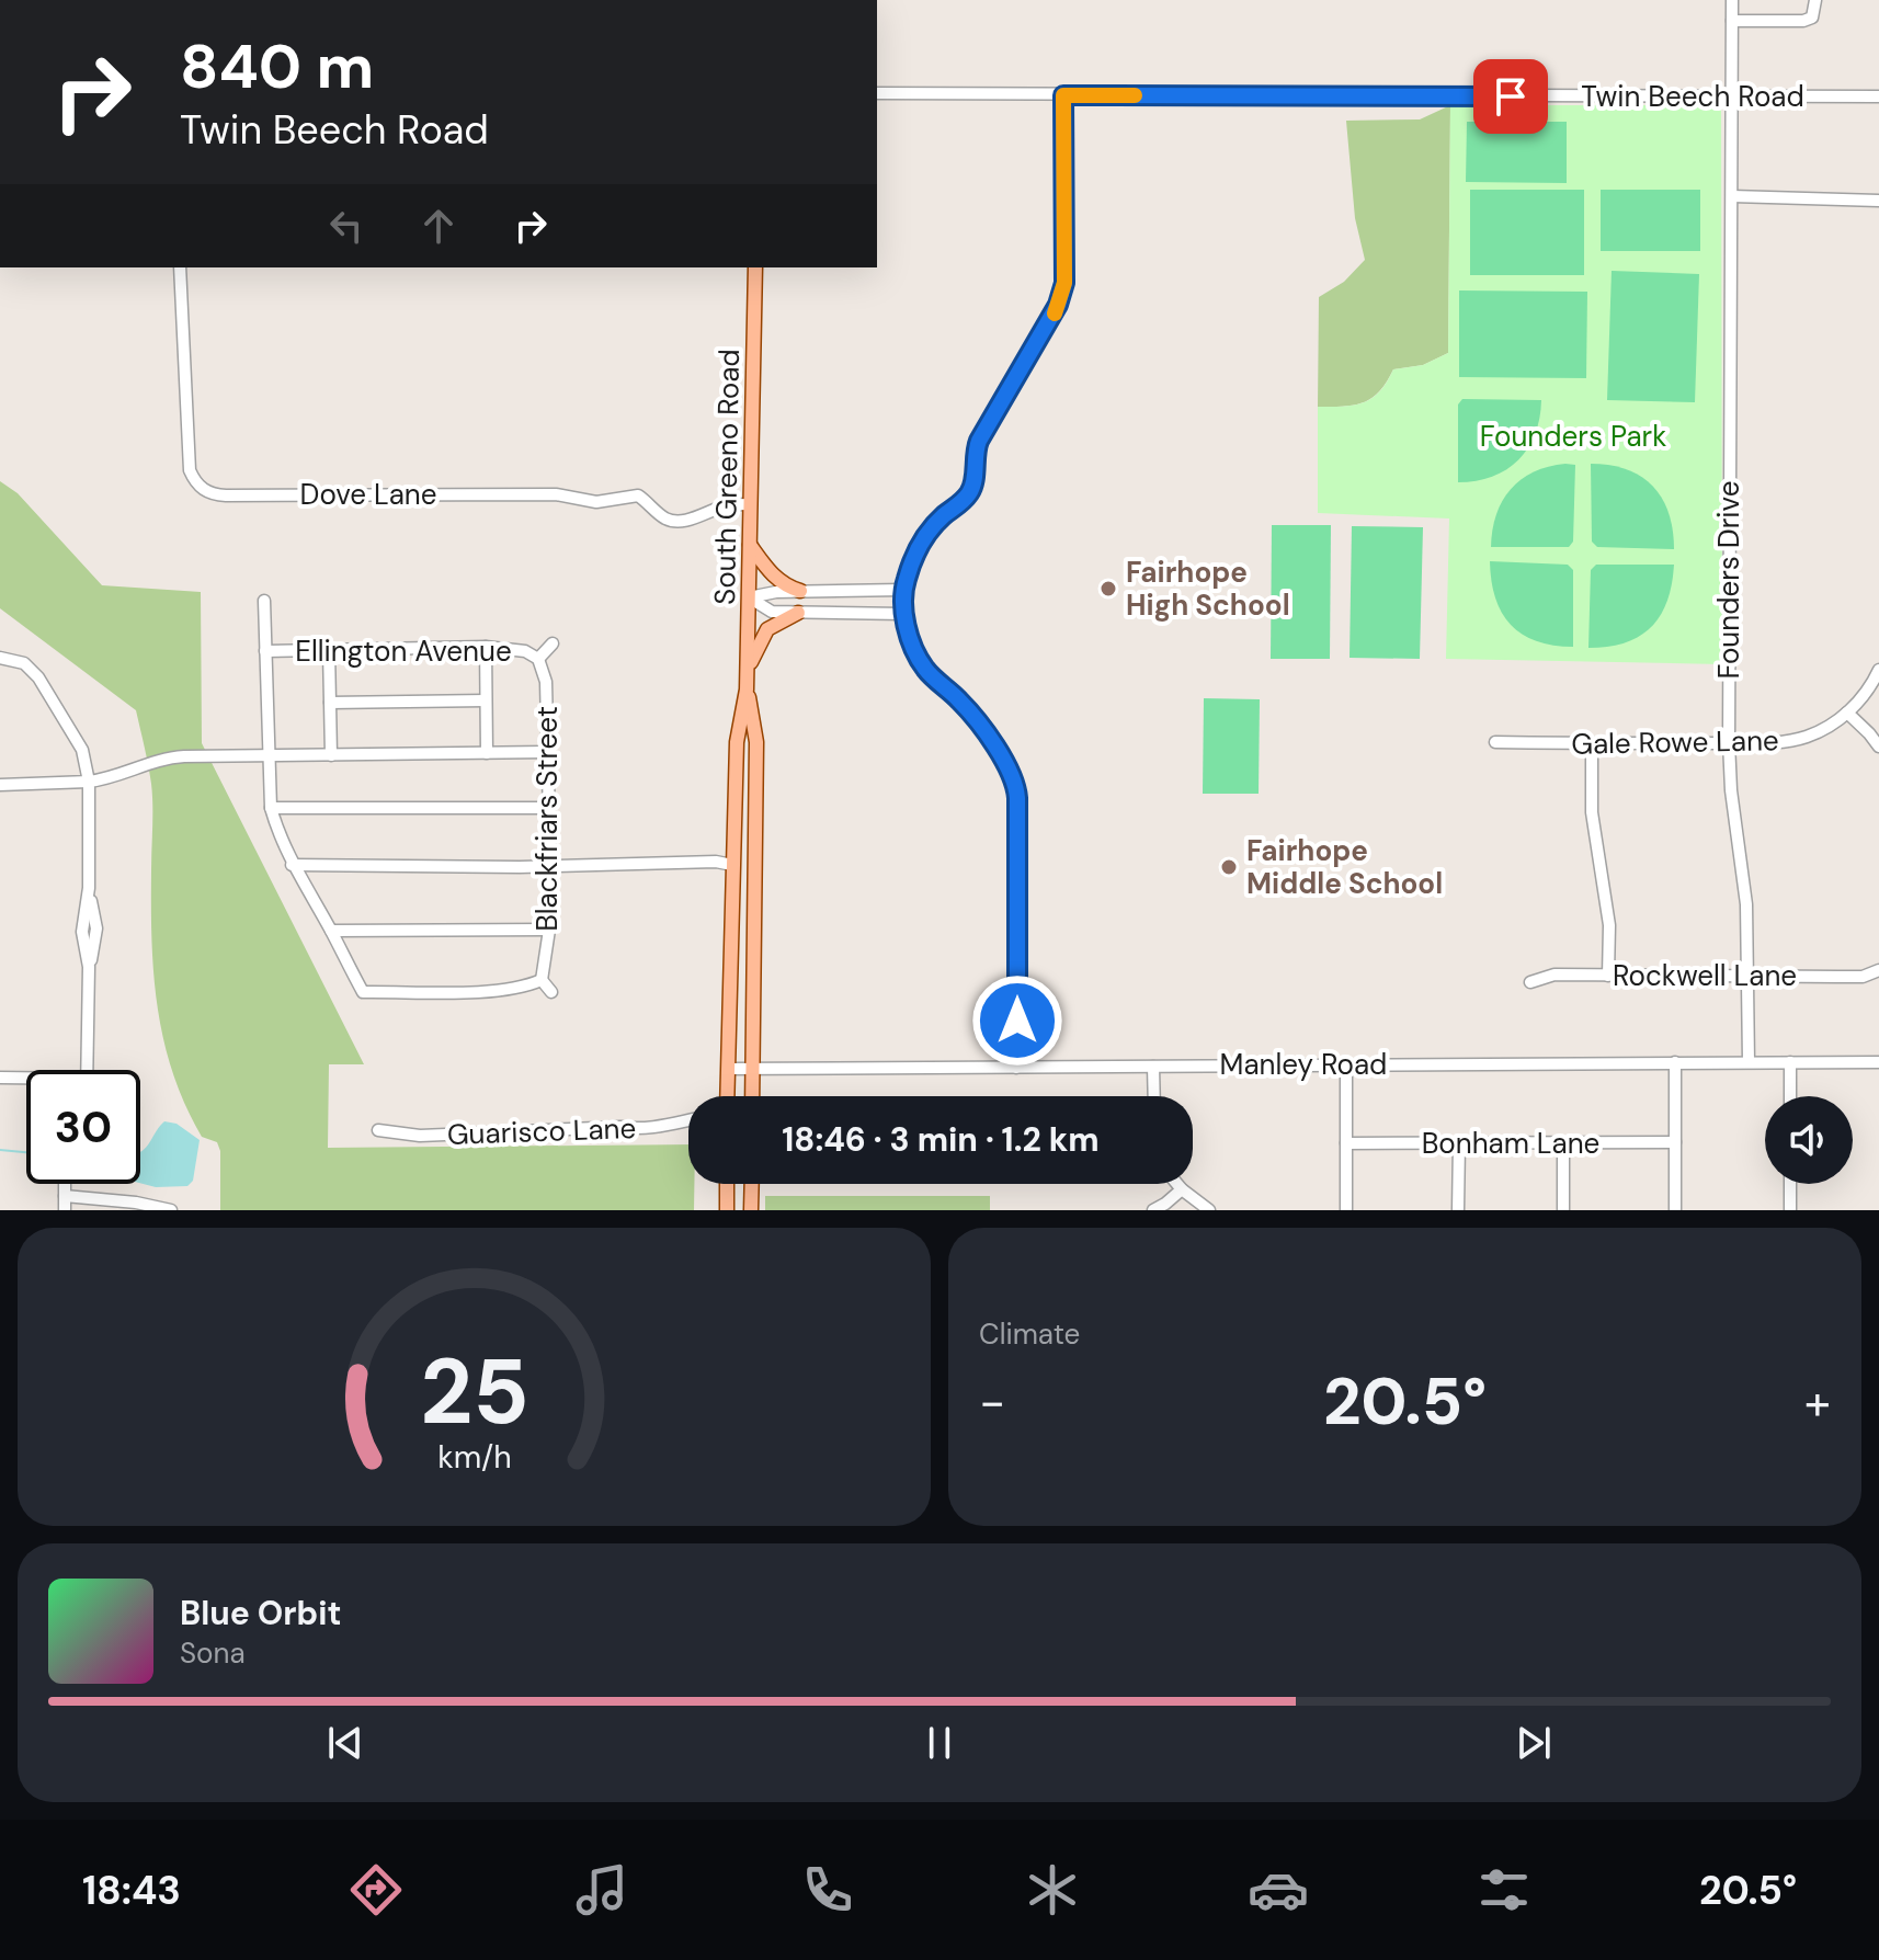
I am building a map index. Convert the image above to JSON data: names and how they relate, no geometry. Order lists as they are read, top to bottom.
{
  "streets": {
    "main road": ["South Greeno Road"],
    "street": [
      "Twin Beech Road",
      "Dove Lane",
      "Founders Drive",
      "Ellington Avenue",
      "Gale Rowe Lane",
      "Blackfriars Street",
      "Rockwell Lane",
      "Manley Road",
      "Guarisco Lane",
      "Bonham Lane"
    ]
  },
  "crossings": [
    ["Twin Beech Road", "Founders Drive"],
    ["South Greeno Road", "Dove Lane"],
    ["South Greeno Road", "Manley Road"],
    ["Founders Drive", "Gale Rowe Lane"],
    ["Founders Drive", "Rockwell Lane"],
    ["Founders Drive", "Manley Road"],
    ["Ellington Avenue", "Blackfriars Street"]
  ],
  "parks": ["Founders Park"],
  "places": ["Fairhope High School", "Fairhope Middle School"],
  "page": {
    "turn": ["840 m", "Twin Beech Road"],
    "limit": "30",
    "trip": "18:46 · 3 min · 1.2 km",
    "tile": "Climate",
    "heat": ["−", "20.5°", "+"],
    "song": ["Blue Orbit", "Sona"],
    "tabs": ["18:43", "20.5°"],
    "gauge": ["25", "km/h"]
  }
}
